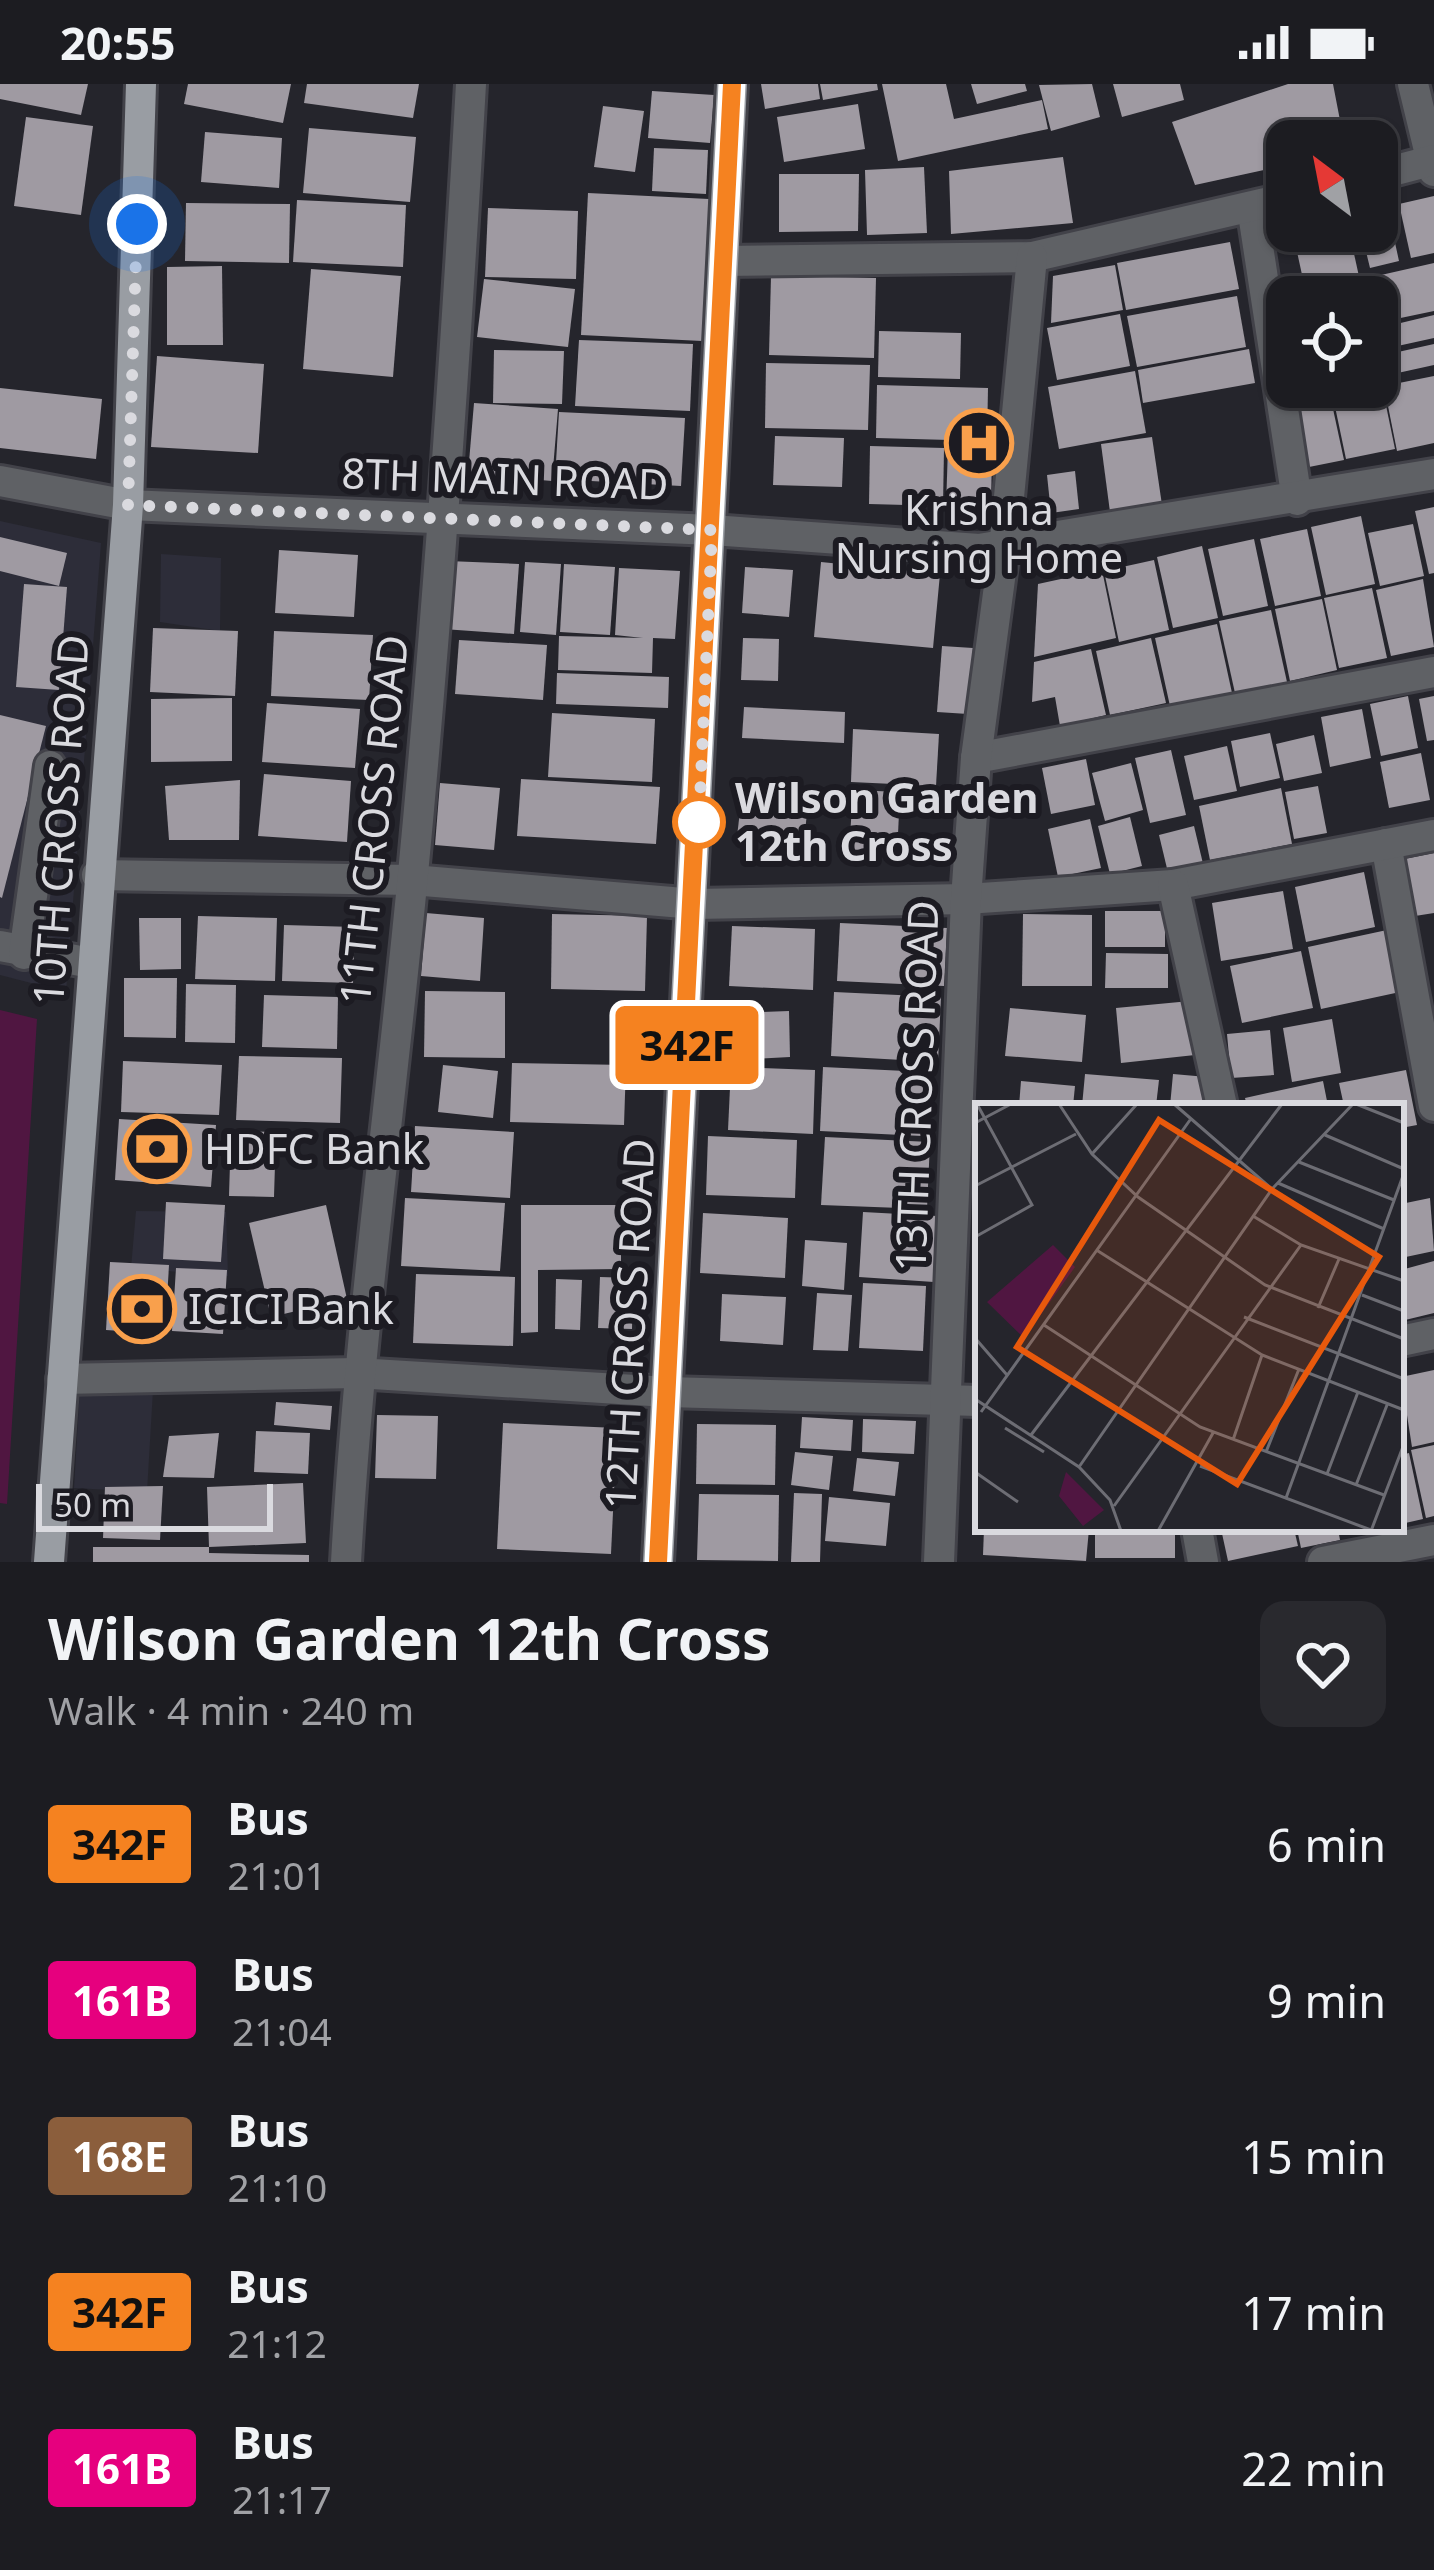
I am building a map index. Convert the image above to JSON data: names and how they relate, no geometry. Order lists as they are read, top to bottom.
{
  "streets": {
    "main road": ["10TH CROSS ROAD", "12TH CROSS ROAD"],
    "street": ["8TH MAIN ROAD", "11TH CROSS ROAD", "13TH CROSS ROAD"]
  },
  "crossings": [
    ["8TH MAIN ROAD", "10TH CROSS ROAD"],
    ["8TH MAIN ROAD", "11TH CROSS ROAD"],
    ["8TH MAIN ROAD", "13TH CROSS ROAD"],
    ["8TH MAIN ROAD", "12TH CROSS ROAD"]
  ],
  "places": {
    "hospital": ["Krishna Nursing Home"],
    "other": ["Wilson Garden 12th Cross"],
    "bank": ["HDFC Bank", "ICICI Bank"]
  },
  "lines": ["bus line 342F"],
  "scale_bar": "50 m",
  "north": "top left",
  "page": {
    "status": "20:55",
    "on_map": "342F",
    "scale": "50 m",
    "heading": ["Wilson Garden 12th Cross", "Walk · 4 min · 240 m"],
    "list": [
      {
        "mark": "342F",
        "name": "Bus",
        "note": "21:01",
        "value": "6 min"
      },
      {
        "mark": "161B",
        "name": "Bus",
        "note": "21:04",
        "value": "9 min"
      },
      {
        "mark": "168E",
        "name": "Bus",
        "note": "21:10",
        "value": "15 min"
      },
      {
        "mark": "342F",
        "name": "Bus",
        "note": "21:12",
        "value": "17 min"
      },
      {
        "mark": "161B",
        "name": "Bus",
        "note": "21:17",
        "value": "22 min"
      }
    ]
  }
}
